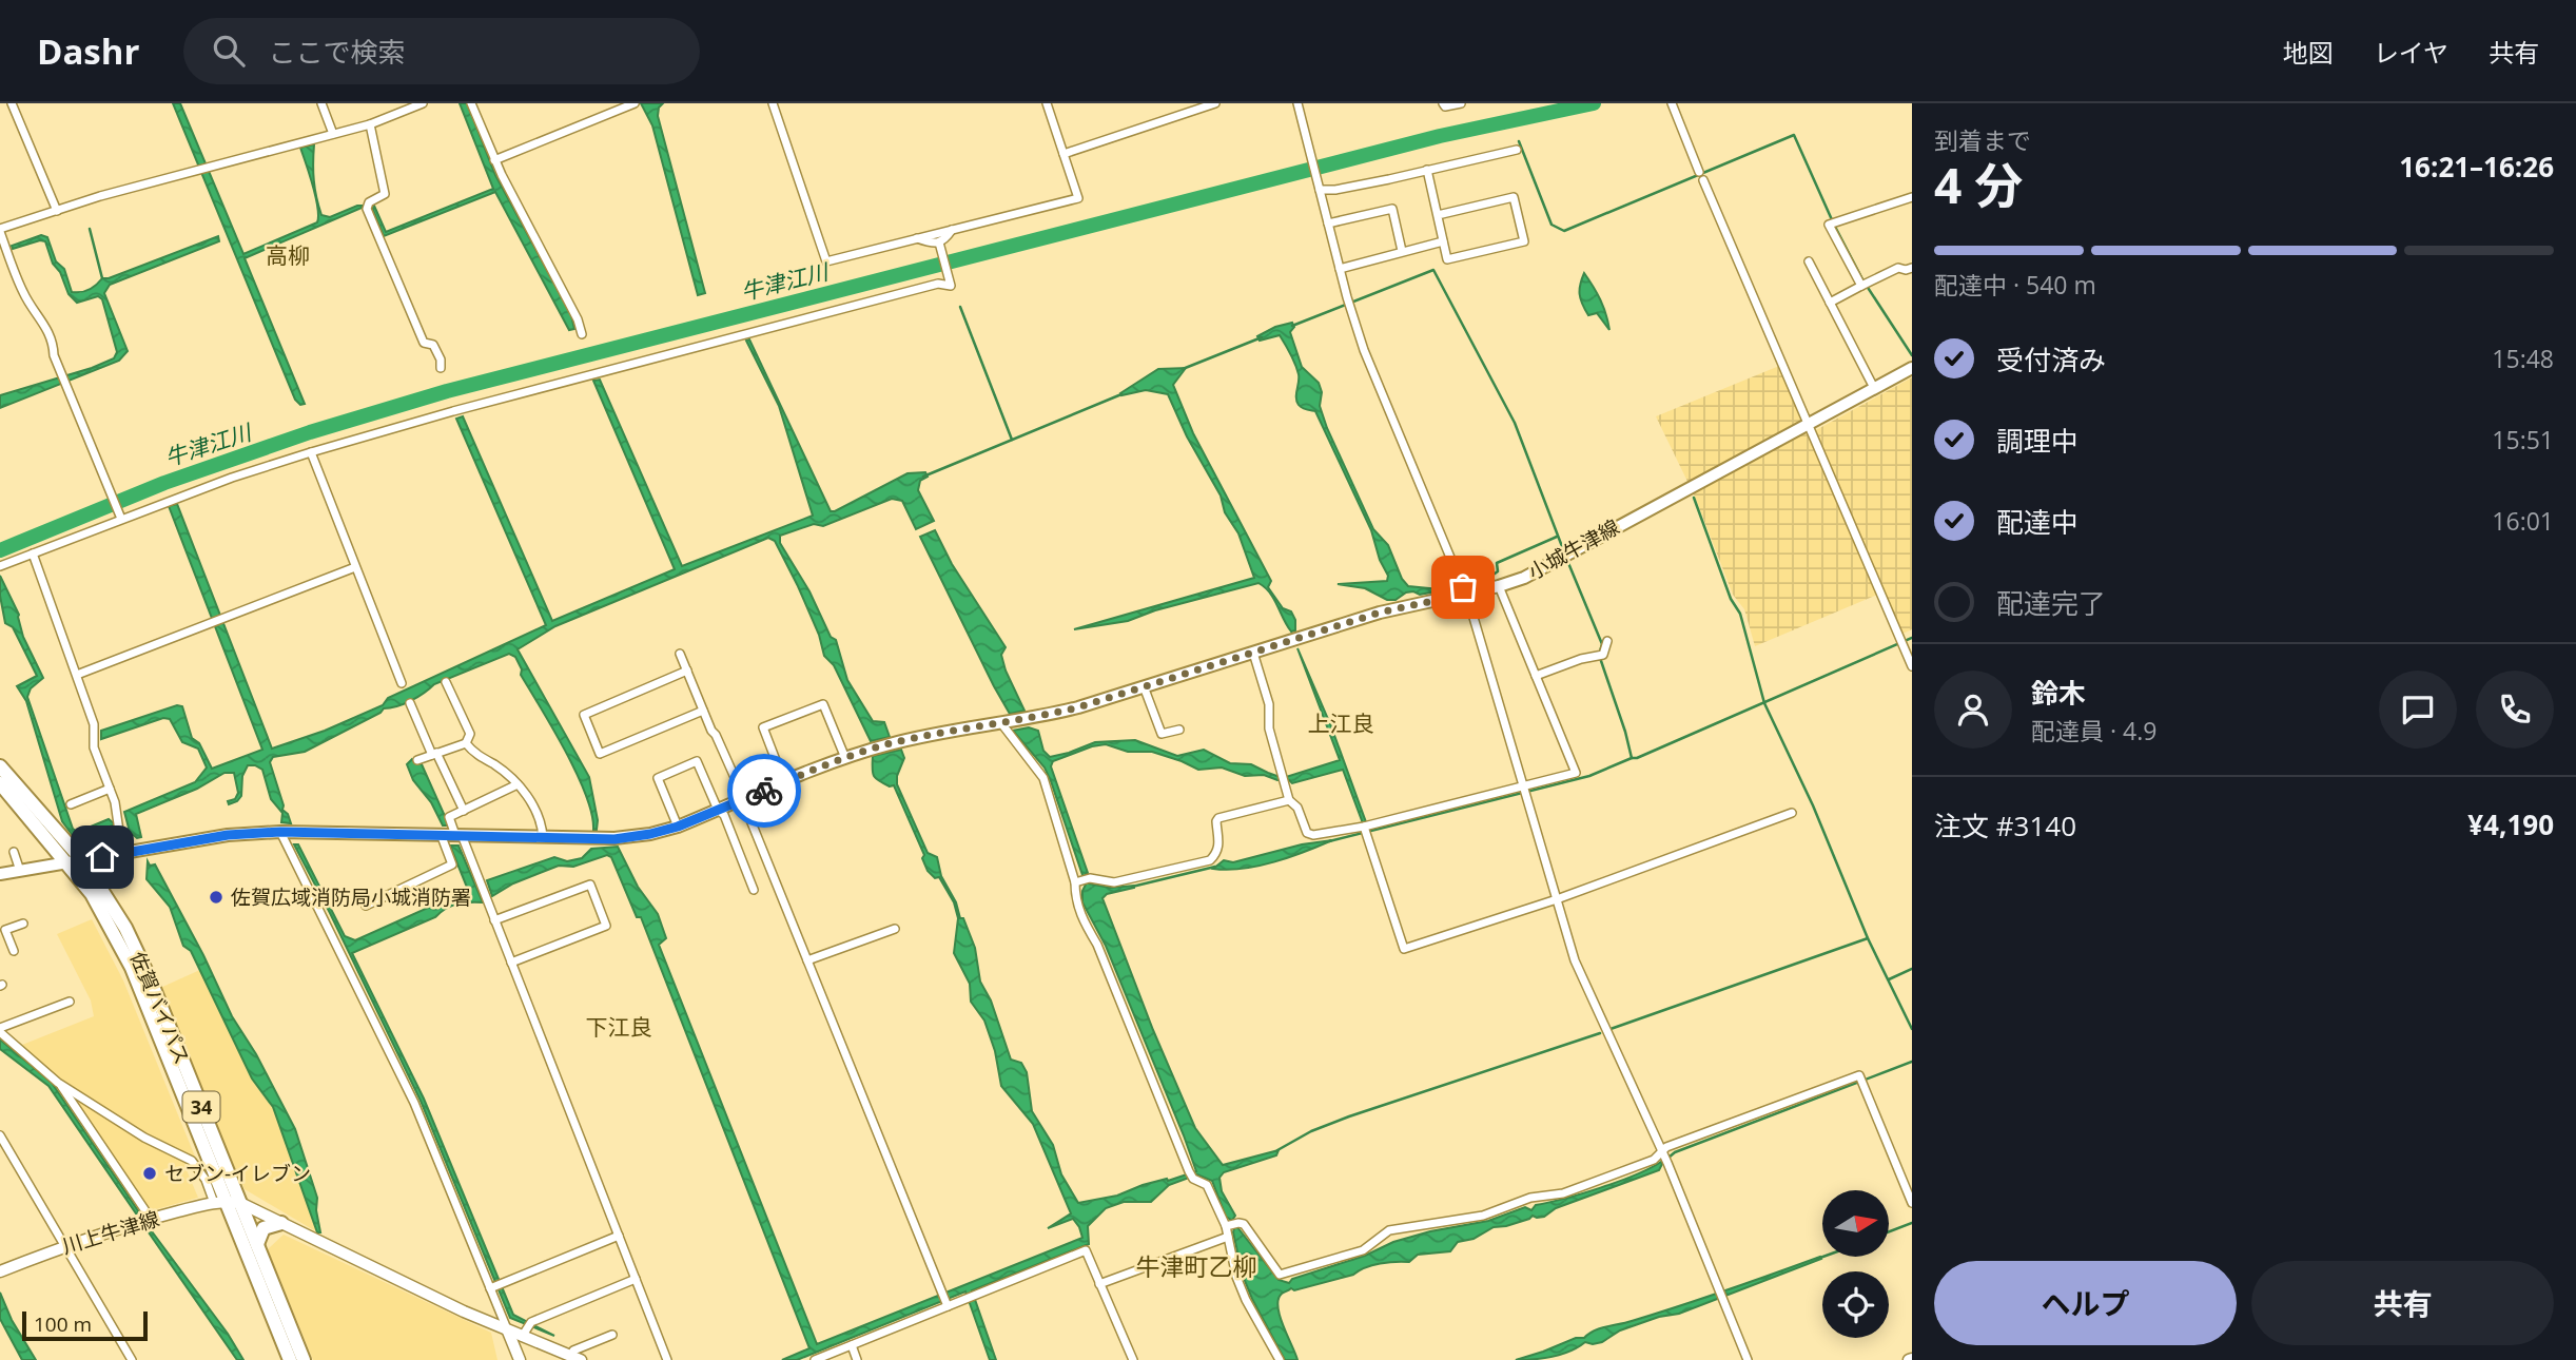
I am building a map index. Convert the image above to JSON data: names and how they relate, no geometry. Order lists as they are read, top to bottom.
{
  "streets": {
    "highway": ["佐賀バイパス", "34"],
    "main road": ["小城牛津線"],
    "street": ["川上牛津線"]
  },
  "crossings": [
    ["小城牛津線", "佐賀バイパス"],
    ["佐賀バイパス", "川上牛津線"]
  ],
  "districts": [
    "高柳",
    "上江良",
    "下江良",
    "牛津町乙柳"
  ],
  "water": ["牛津江川"],
  "places": ["佐賀広域消防局小城消防署", "セブン-イレブン"],
  "scale_bar": "100 m",
  "north": "right",
  "page": {
    "header": "Dashr",
    "search": "ここで検索",
    "nav": ["地図", "レイヤ", "共有"],
    "heading": ["4 分", "到着まで", "16:21–16:26"],
    "panel": [
      "鈴木",
      "配達員 · 4.9",
      "注文 #3140",
      "¥4,190"
    ],
    "bar": "配達中 · 540 m",
    "list": [
      ["受付済み", "15:48"],
      ["調理中", "15:51"],
      ["配達中", "16:01"],
      "配達完了"
    ],
    "buttons": ["ヘルプ", "共有"],
    "scale": "100 m"
  }
}
